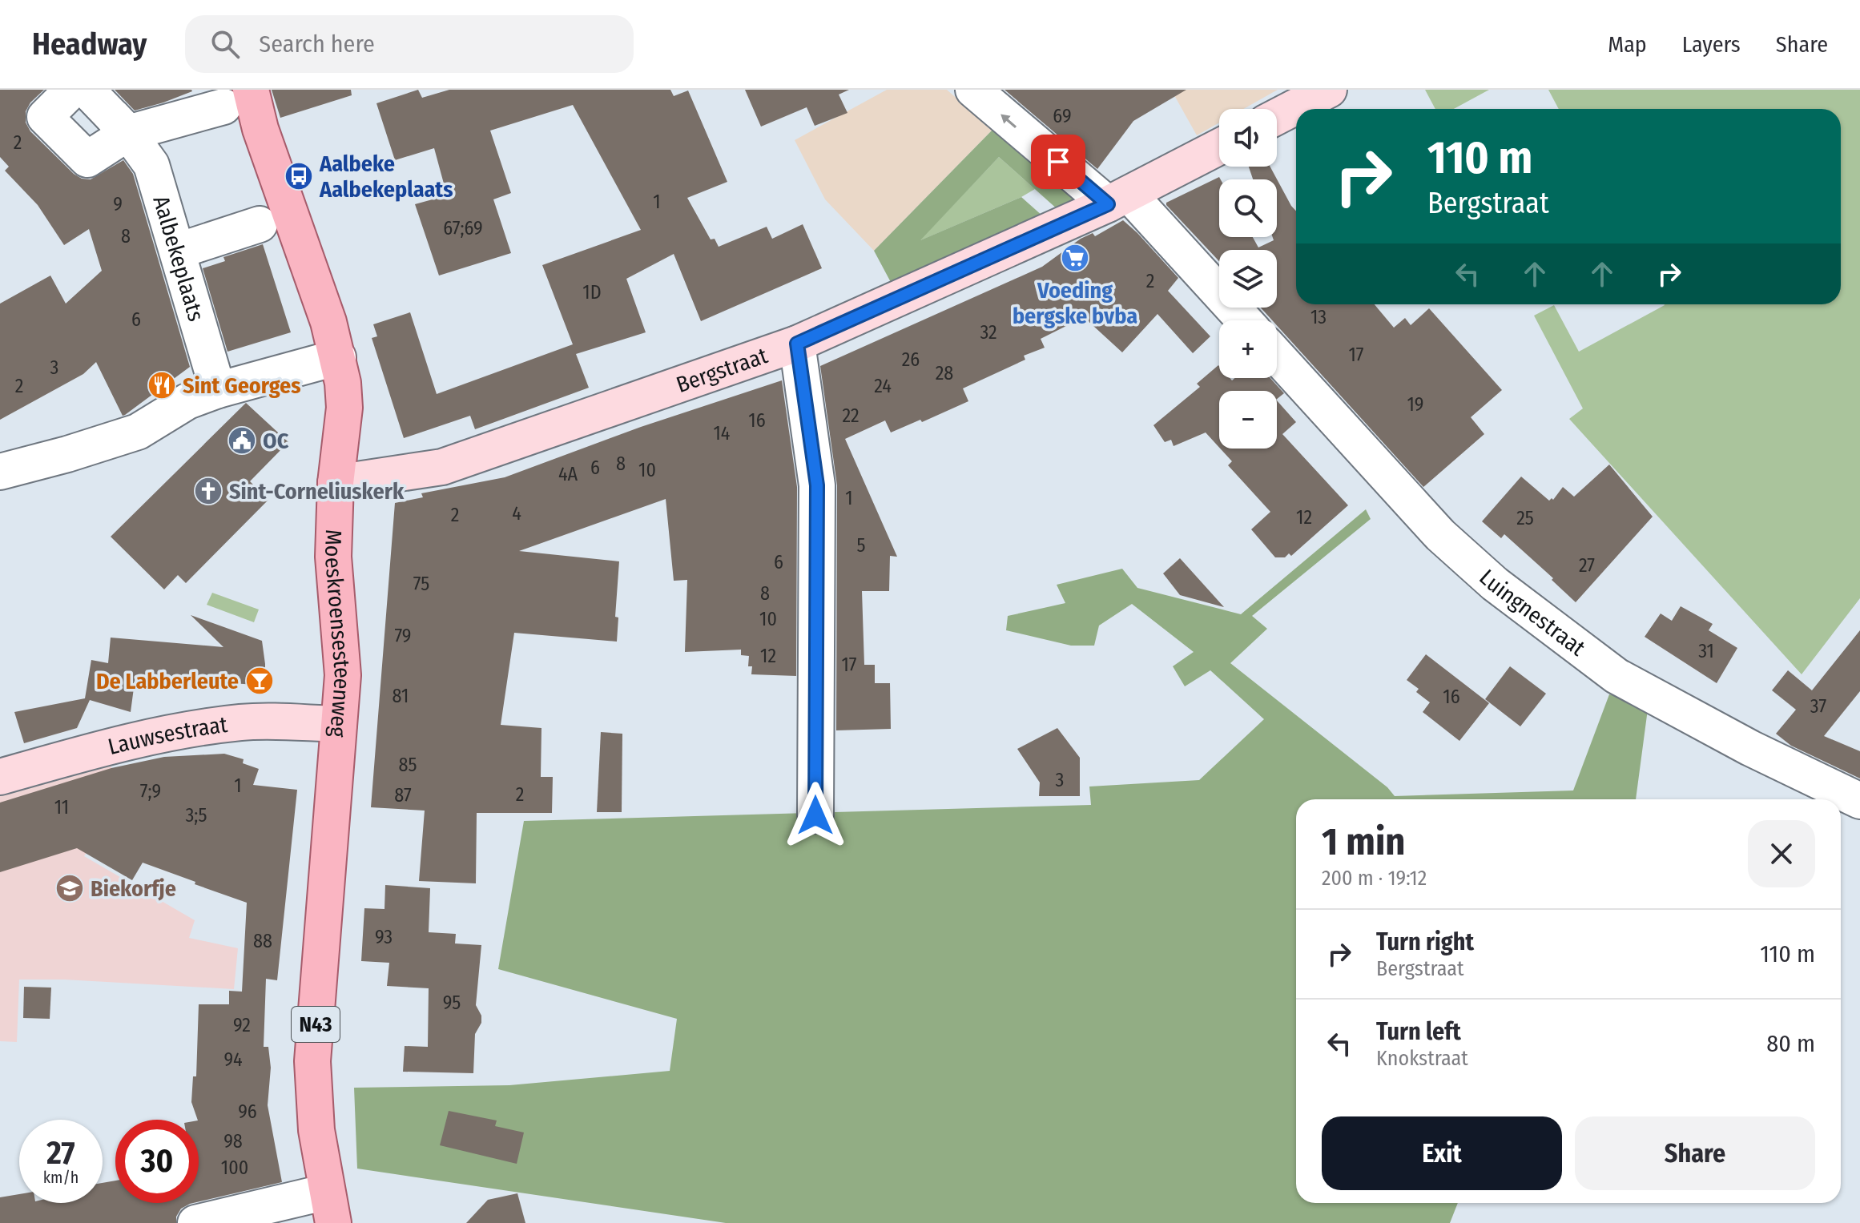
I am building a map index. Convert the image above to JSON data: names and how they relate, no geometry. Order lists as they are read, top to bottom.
{
  "streets": {
    "main road": ["Moeskroensesteenweg", "N43"],
    "street": [
      "Aalbekeplaats",
      "Bergstraat",
      "Luingnestraat",
      "Lauwsestraat"
    ]
  },
  "crossings": [
    ["Bergstraat", "Moeskroensesteenweg"],
    ["Moeskroensesteenweg", "Lauwsestraat"]
  ],
  "places": {
    "bus stop": ["Aalbeke Aalbekeplaats"],
    "supermarket": ["Voeding bergske bvba"],
    "restaurant": ["Sint Georges"],
    "public building": ["OC"],
    "church": ["Sint-Corneliuskerk"],
    "bar": ["De Labberleute"],
    "school or university": ["Biekorfje"]
  },
  "house_numbers": [
    "69",
    "2",
    "1",
    "9",
    "67;69",
    "8",
    "2",
    "1D",
    "13",
    "6",
    "32",
    "17",
    "26",
    "3",
    "28",
    "2",
    "24",
    "19",
    "22",
    "16",
    "14",
    "8",
    "6",
    "10",
    "4A",
    "1",
    "4",
    "2",
    "12",
    "25",
    "5",
    "6",
    "27",
    "75",
    "8",
    "10",
    "79",
    "31",
    "12",
    "17",
    "81",
    "16",
    "37",
    "85",
    "3",
    "1",
    "7;9",
    "2",
    "87",
    "11",
    "3;5",
    "93",
    "88",
    "95",
    "92",
    "94",
    "96",
    "98",
    "100"
  ],
  "page": {
    "header": "Headway",
    "search": "Search here",
    "nav": ["Map", "Layers", "Share"],
    "map_buttons": ["+", "−"],
    "turn": ["110 m", "Bergstraat"],
    "heading": ["1 min", "200 m · 19:12"],
    "list": [
      {
        "name": "Turn right",
        "note": "Bergstraat",
        "value": "110 m"
      },
      {
        "name": "Turn left",
        "note": "Knokstraat",
        "value": "80 m"
      }
    ],
    "buttons": ["Exit", "Share"],
    "speed": "27 km/h",
    "limit": "30"
  }
}
